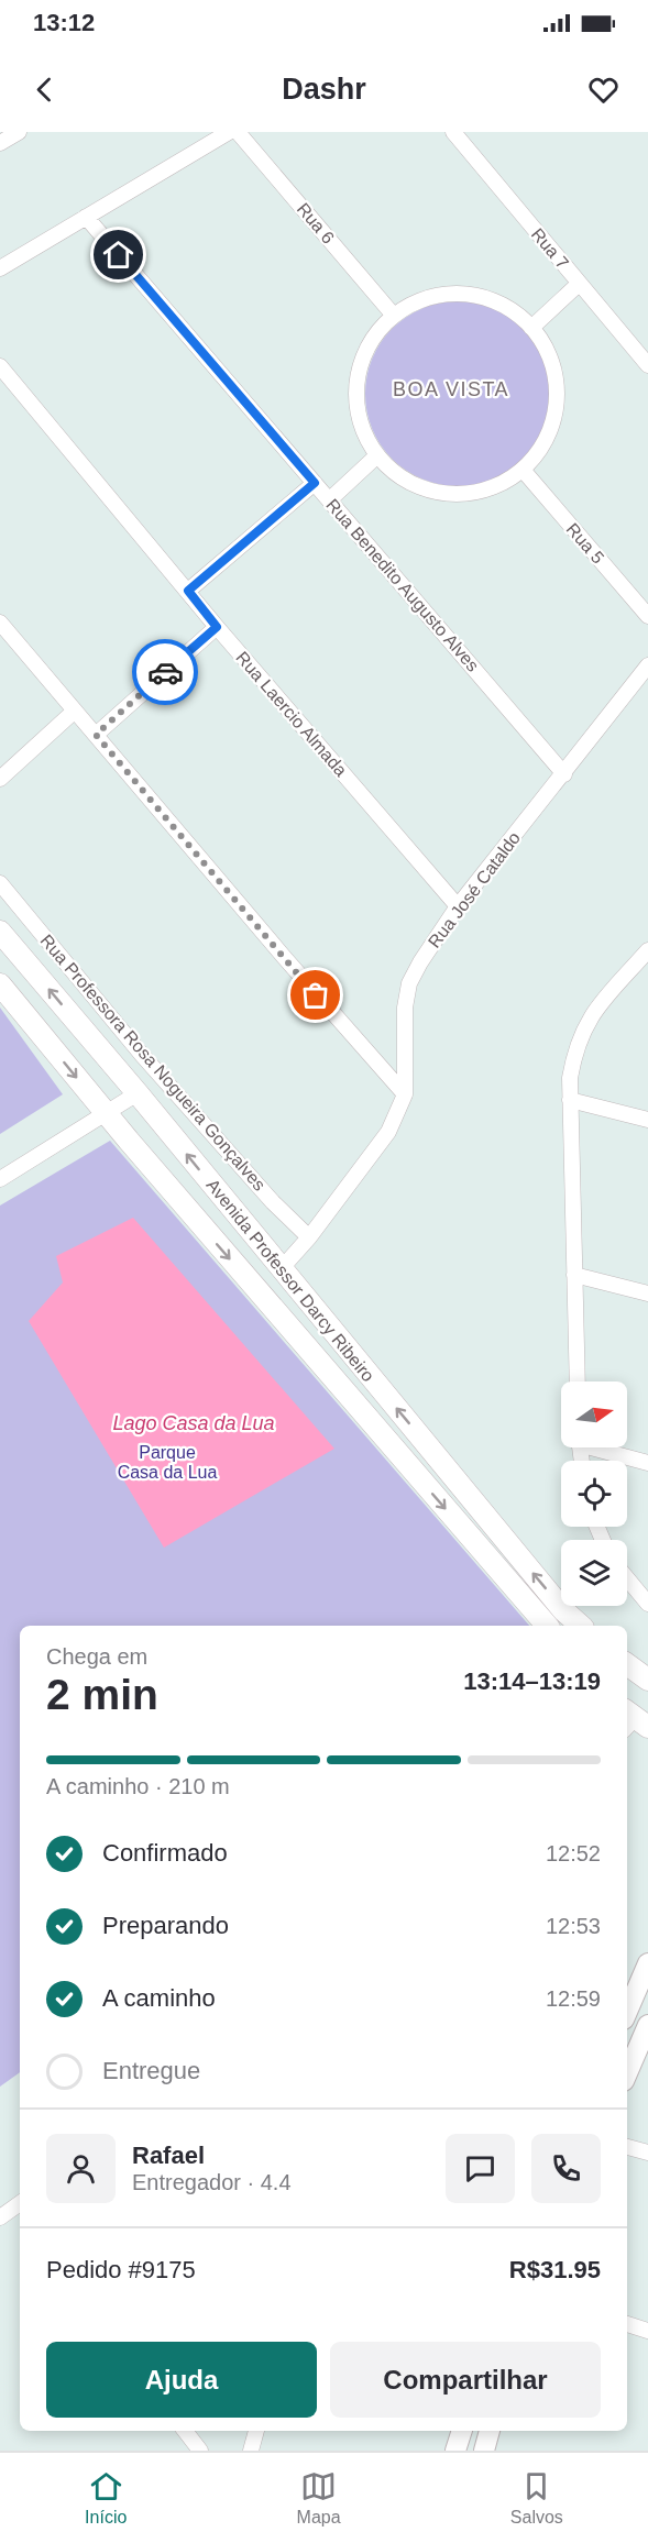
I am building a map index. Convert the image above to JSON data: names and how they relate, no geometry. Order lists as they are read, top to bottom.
{
  "streets": {
    "main road": ["Avenida Professor Darcy Ribeiro"],
    "street": [
      "Rua 6",
      "Rua 7",
      "Rua 5",
      "Rua Benedito Augusto Alves",
      "Rua Laercio Almada",
      "Rua José Cataldo",
      "Rua Professora Rosa Nogueira Gonçalves"
    ]
  },
  "crossings": [
    ["Rua 6", "Rua 5"],
    ["Rua Benedito Augusto Alves", "Rua José Cataldo"],
    ["Rua Laercio Almada", "Rua José Cataldo"],
    ["Rua José Cataldo", "Rua Professora Rosa Nogueira Gonçalves"],
    ["Rua José Cataldo", "Avenida Professor Darcy Ribeiro"]
  ],
  "districts": ["BOA VISTA"],
  "water": ["Lago Casa da Lua"],
  "parks": ["Parque Casa da Lua"],
  "north": "right",
  "page": {
    "status": "13:12",
    "header": "Dashr",
    "heading": ["2 min", "Chega em", "13:14–13:19"],
    "panel": [
      "Rafael",
      "Entregador · 4.4",
      "Pedido #9175",
      "R$31.95"
    ],
    "bar": "A caminho · 210 m",
    "list": [
      ["Confirmado", "12:52"],
      ["Preparando", "12:53"],
      ["A caminho", "12:59"],
      "Entregue"
    ],
    "buttons": ["Ajuda", "Compartilhar"],
    "tabs": ["Início", "Mapa", "Salvos"]
  }
}
